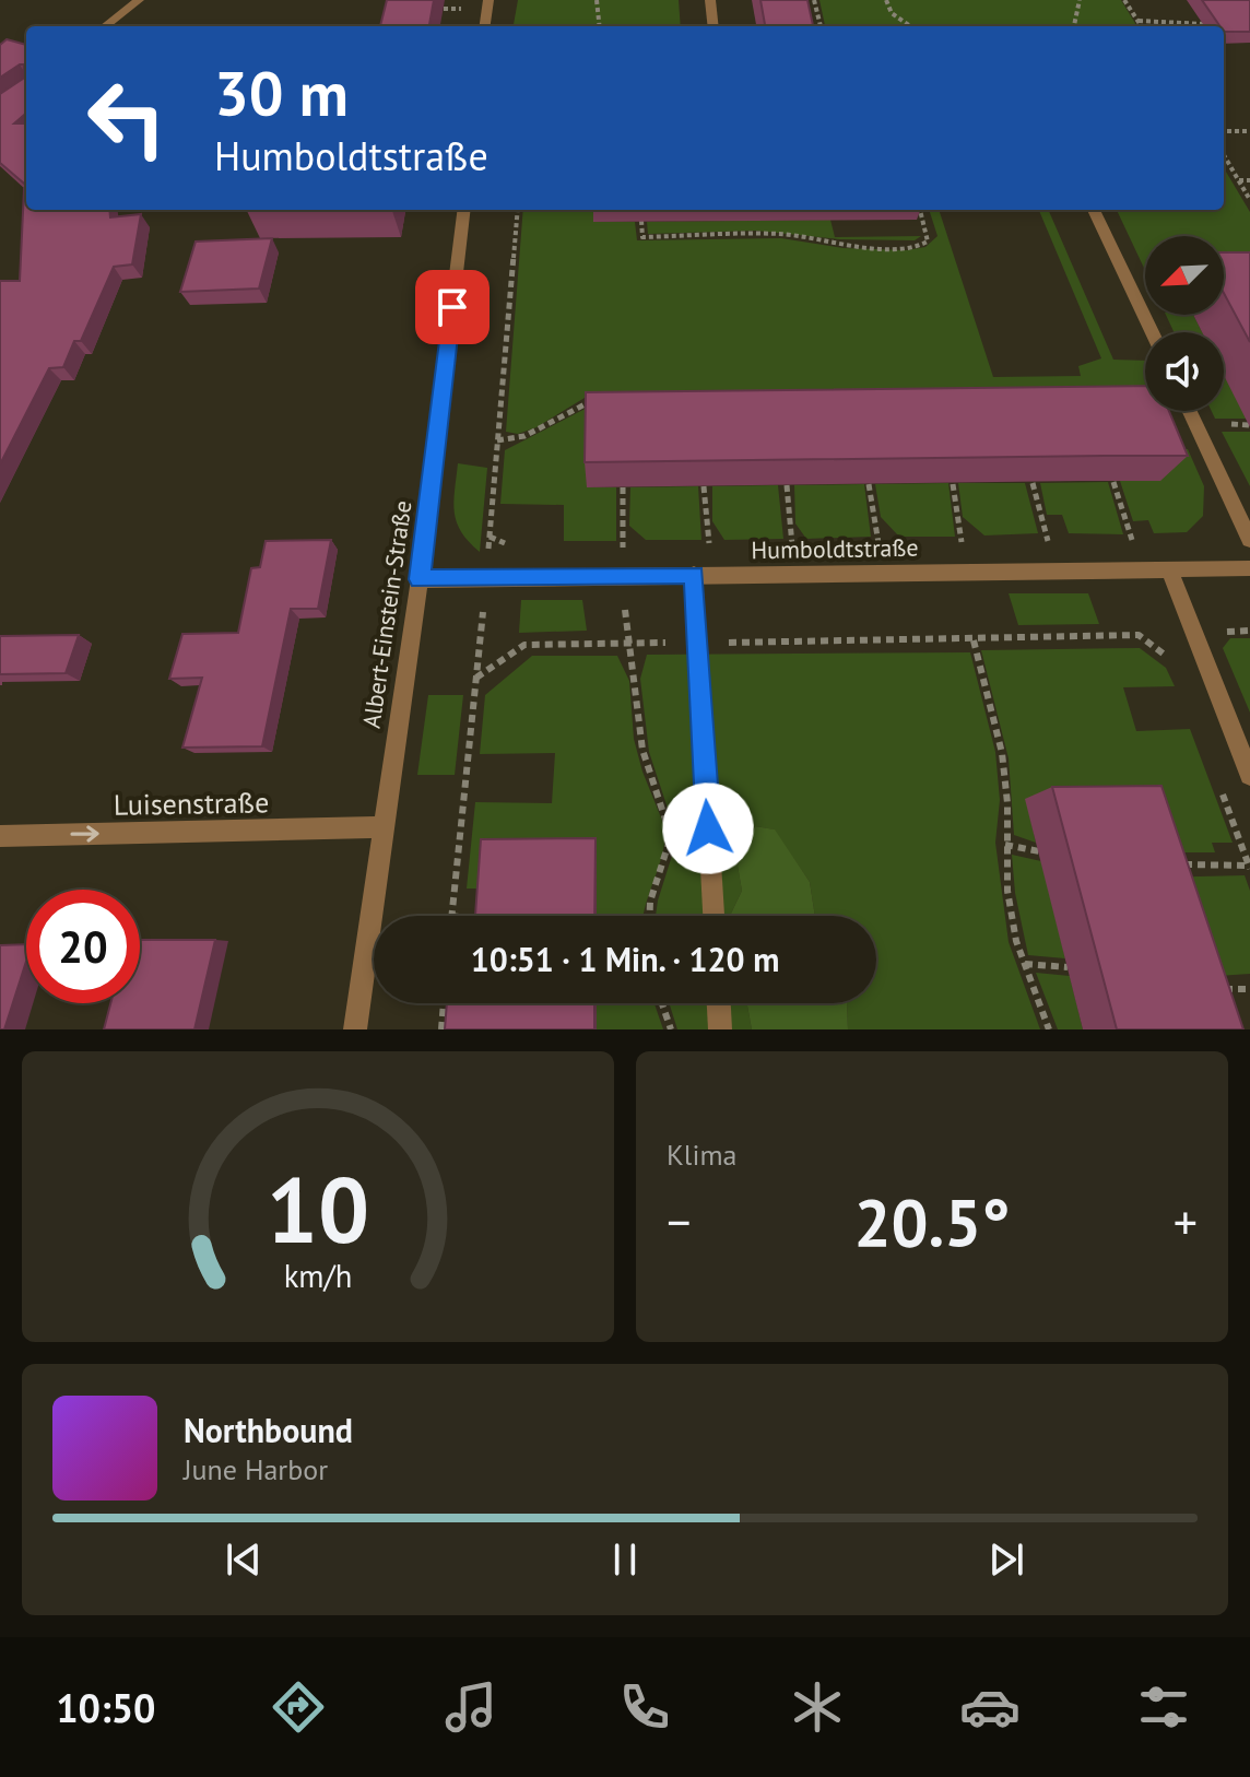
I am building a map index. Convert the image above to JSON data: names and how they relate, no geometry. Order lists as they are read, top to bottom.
{
  "streets": {
    "street": ["Humboldtstraße", "Albert-Einstein-Straße", "Luisenstraße"]
  },
  "crossings": [
    ["Humboldtstraße", "Albert-Einstein-Straße"],
    ["Albert-Einstein-Straße", "Luisenstraße"]
  ],
  "one_way": ["Luisenstraße"],
  "north": "bottom left",
  "page": {
    "turn": ["30 m", "Humboldtstraße"],
    "limit": "20",
    "trip": "10:51 · 1 Min. · 120 m",
    "tile": "Klima",
    "heat": ["−", "20.5°", "+"],
    "song": ["Northbound", "June Harbor"],
    "tabs": "10:50",
    "gauge": ["10", "km/h"]
  }
}
